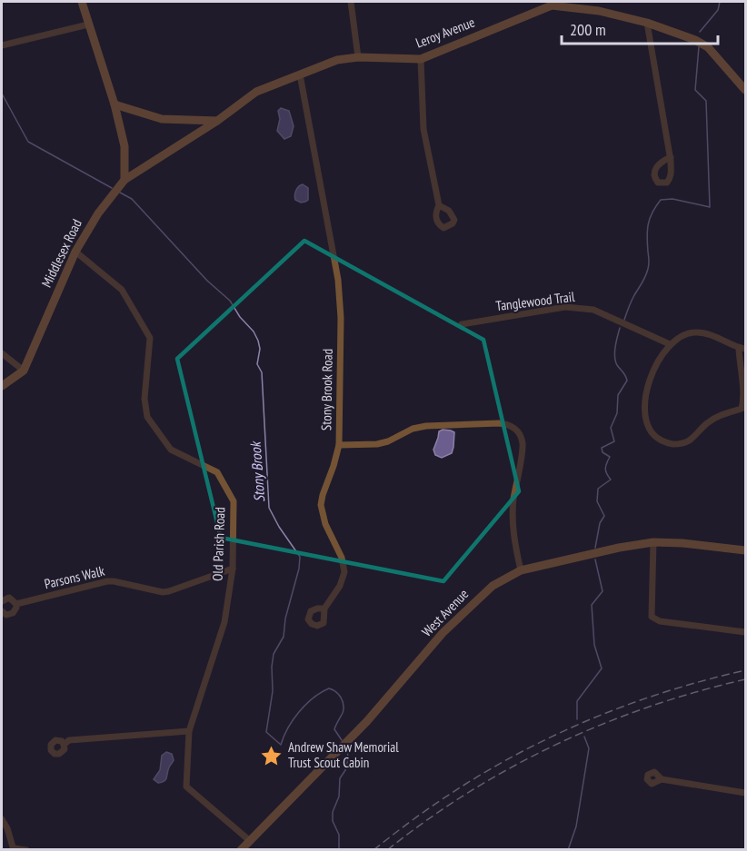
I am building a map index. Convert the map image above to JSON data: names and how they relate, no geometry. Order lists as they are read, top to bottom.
{
  "streets": {
    "main road": ["Leroy Avenue", "Middlesex Road", "West Avenue"],
    "street": [
      "Tanglewood Trail",
      "Stony Brook Road",
      "Old Parish Road",
      "Parsons Walk"
    ]
  },
  "crossings": [
    ["Leroy Avenue", "Middlesex Road"],
    ["Leroy Avenue", "Stony Brook Road"],
    ["Middlesex Road", "Old Parish Road"],
    ["Stony Brook Road", "West Avenue"],
    ["Old Parish Road", "Parsons Walk"],
    ["Old Parish Road", "West Avenue"]
  ],
  "water": ["Stony Brook"],
  "places": {
    "place": ["Andrew Shaw Memorial Trust Scout Cabin"]
  },
  "scale_bar": "200 m"
}
